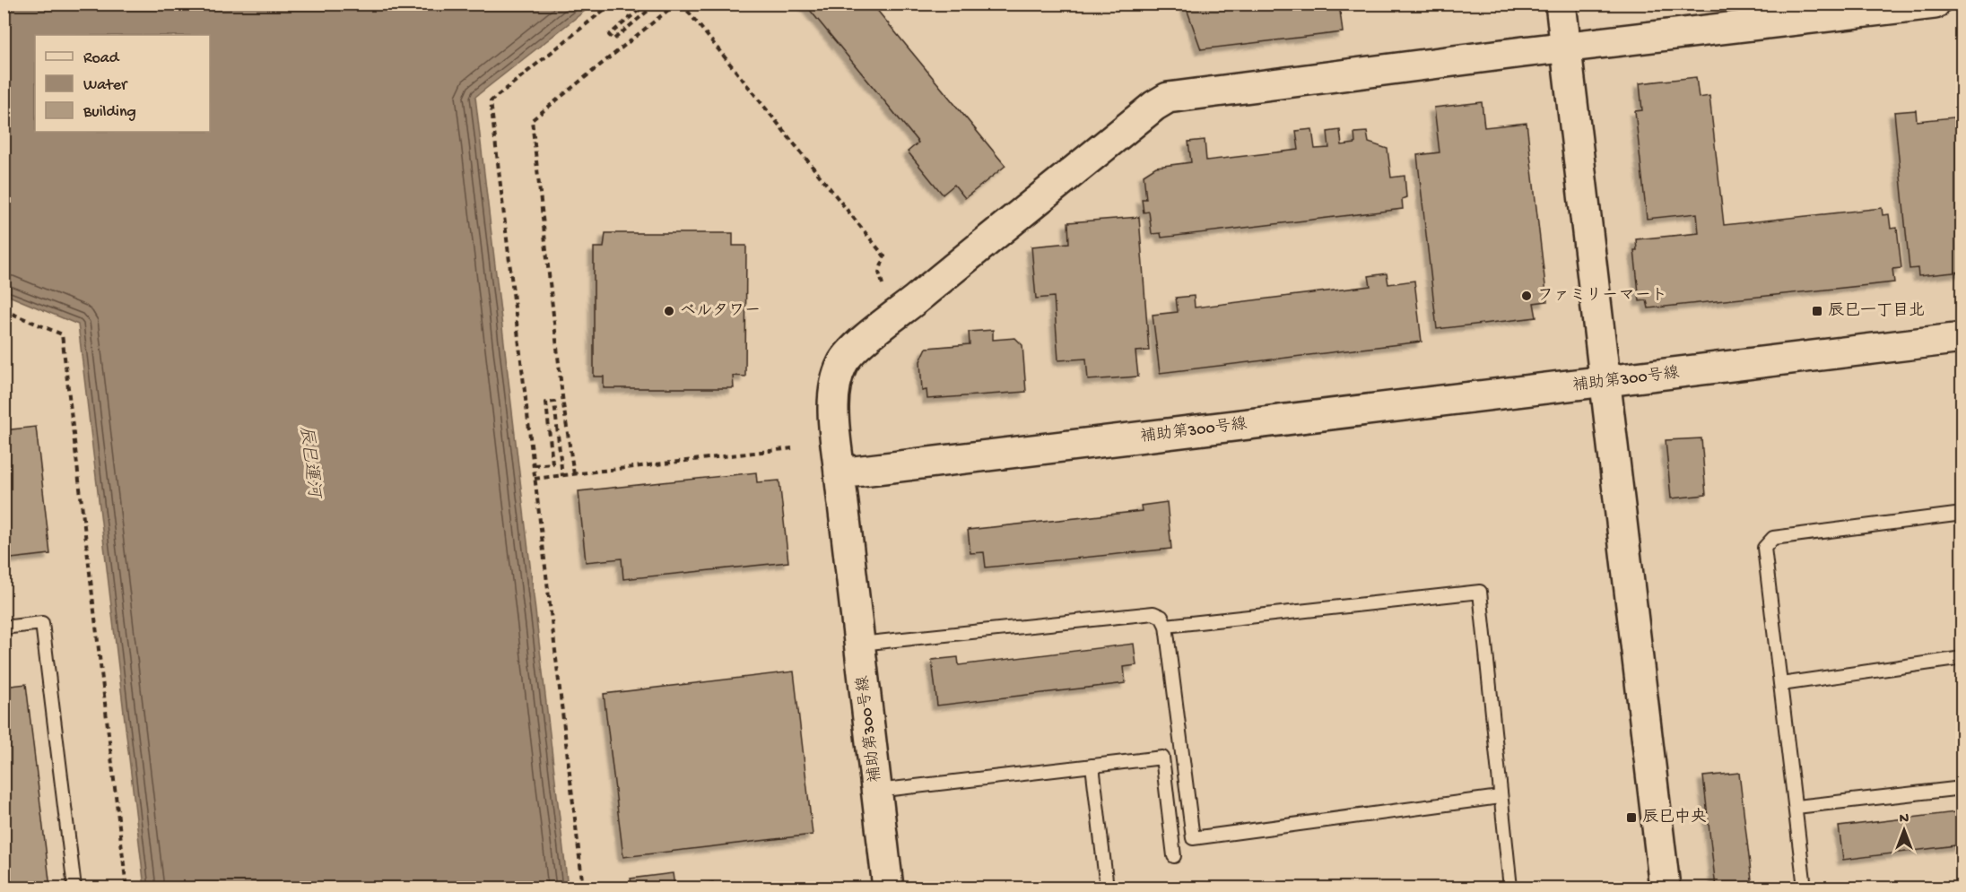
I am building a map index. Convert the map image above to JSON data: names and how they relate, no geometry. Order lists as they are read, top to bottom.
{
  "streets": {
    "street": ["補助第300号線"]
  },
  "water": ["辰巳運河"],
  "places": {
    "other": ["ファミリーマート", "ベルタワー"],
    "transit": ["辰巳一丁目北", "辰巳中央"]
  },
  "legend": ["Road", "Water", "Building"],
  "north": "top"
}
